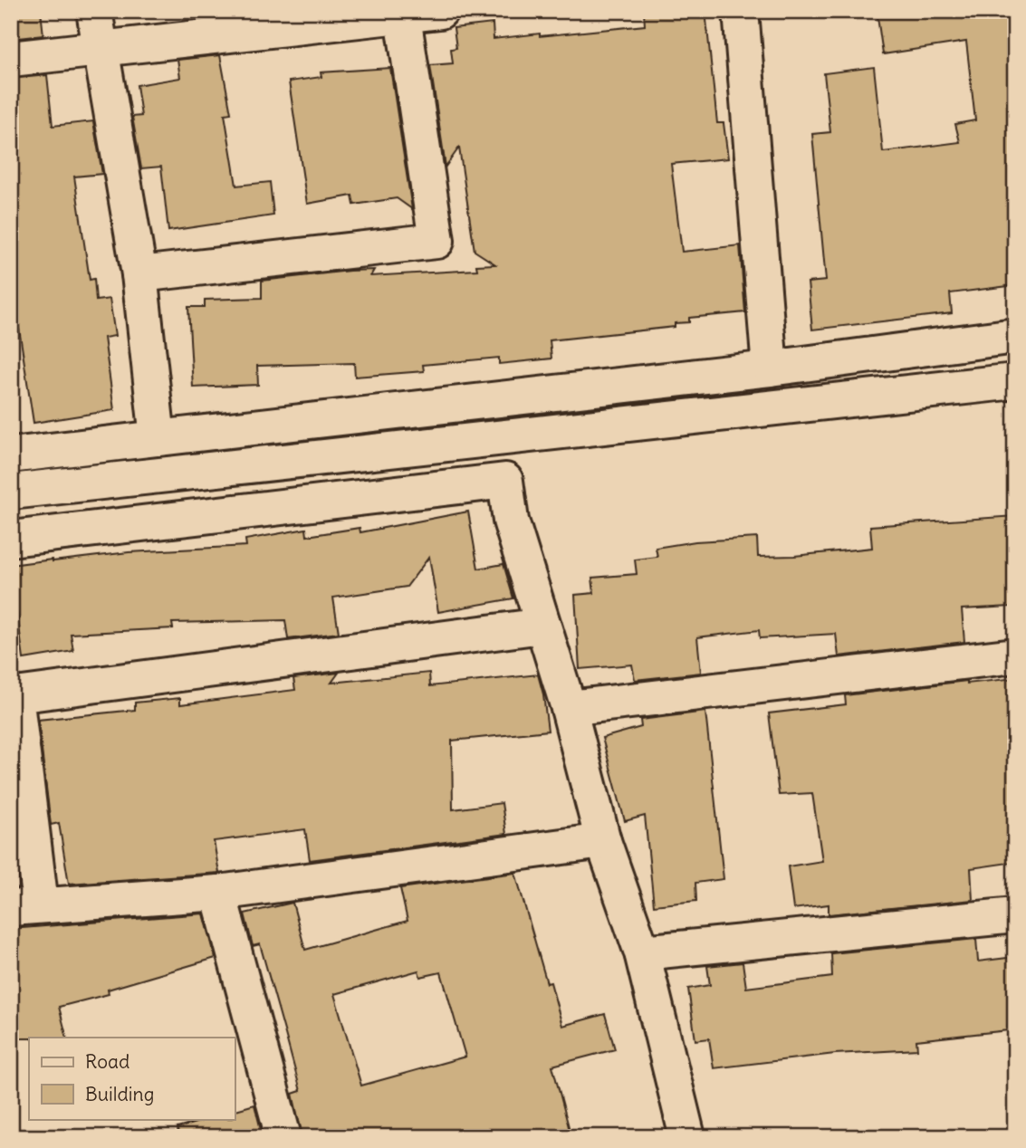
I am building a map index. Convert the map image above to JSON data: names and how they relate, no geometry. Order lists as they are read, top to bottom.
{
  "legend": ["Road", "Building"]
}
